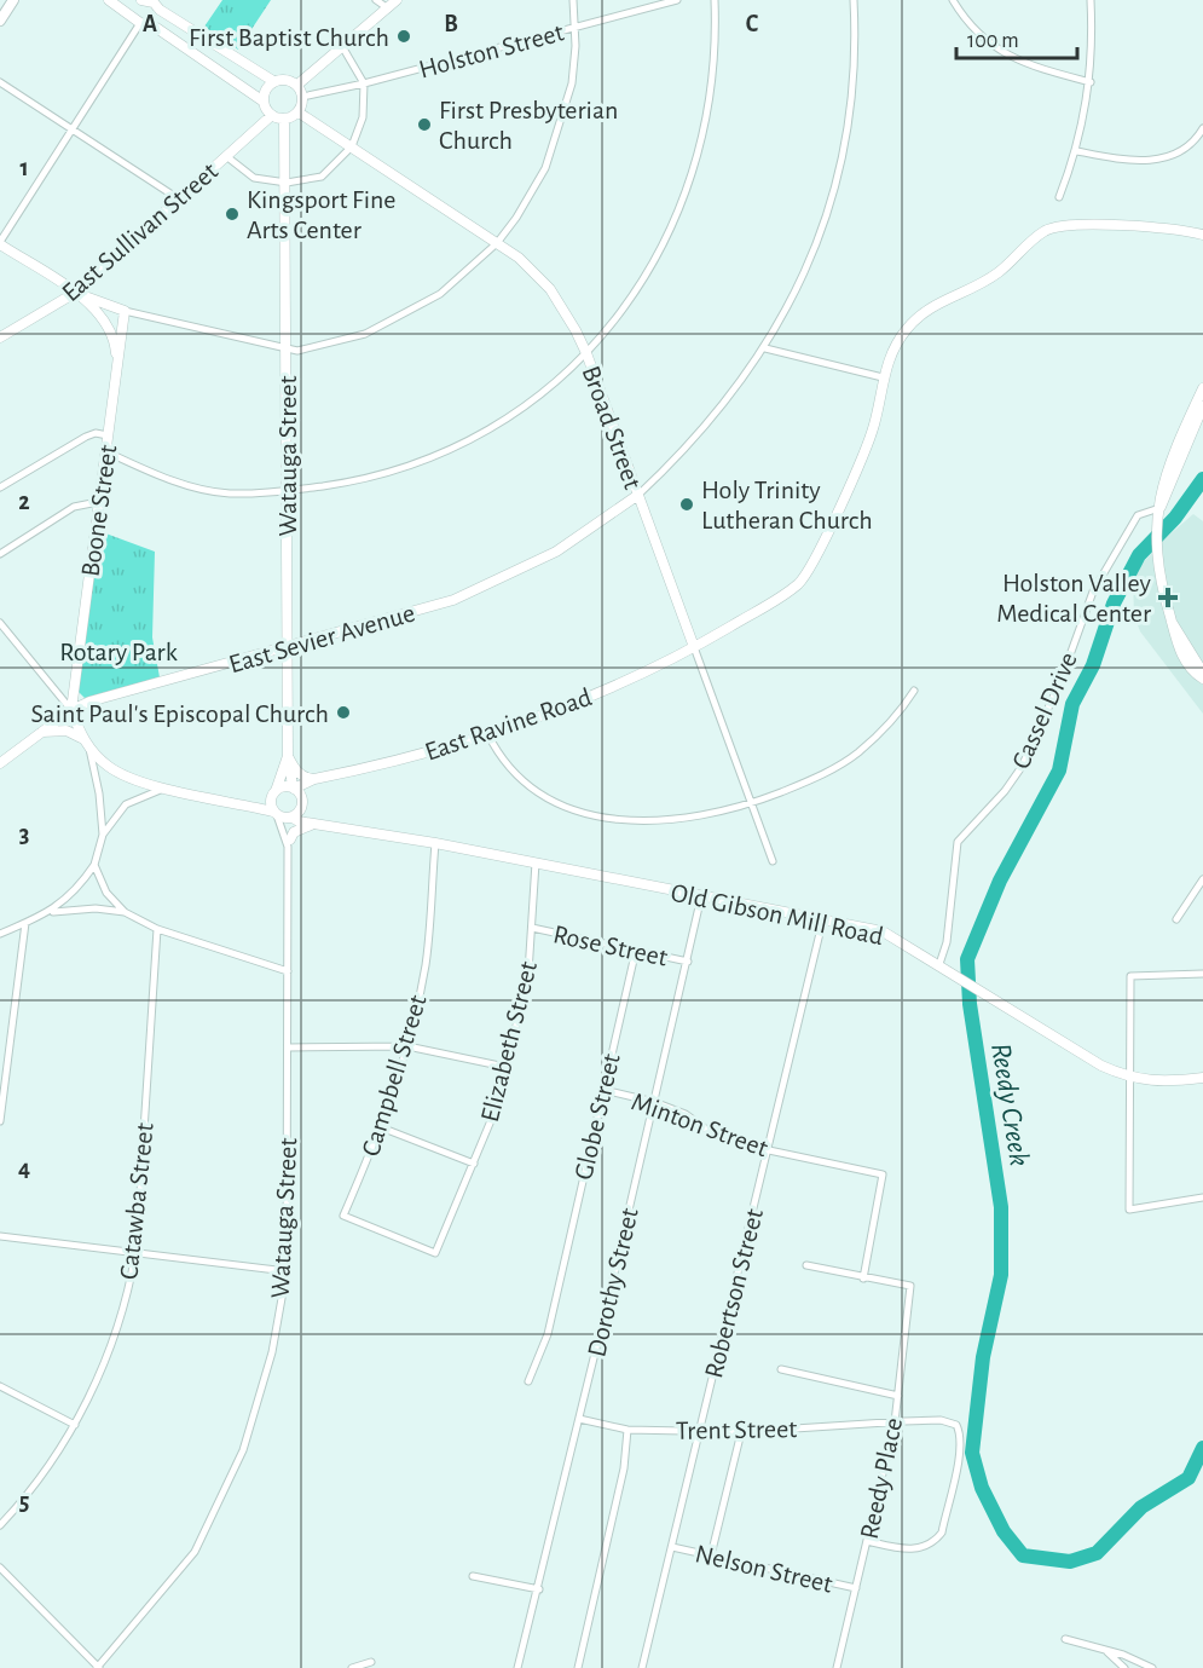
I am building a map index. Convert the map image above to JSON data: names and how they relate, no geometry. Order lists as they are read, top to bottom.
{
  "streets": {
    "street": [
      "Holston Street",
      "East Sullivan Street",
      "Broad Street",
      "Watauga Street",
      "Boone Street",
      "East Sevier Avenue",
      "Cassel Drive",
      "East Ravine Road",
      "Old Gibson Mill Road",
      "Rose Street",
      "Elizabeth Street",
      "Campbell Street",
      "Globe Street",
      "Minton Street",
      "Catawba Street",
      "Dorothy Street",
      "Robertson Street",
      "Trent Street",
      "Reedy Place",
      "Nelson Street"
    ]
  },
  "crossings": [
    ["Holston Street", "East Sullivan Street"],
    ["Holston Street", "Broad Street"],
    ["Holston Street", "Watauga Street"],
    ["East Sullivan Street", "Broad Street"],
    ["East Sullivan Street", "Watauga Street"],
    ["Broad Street", "Watauga Street"],
    ["Broad Street", "East Sevier Avenue"],
    ["Broad Street", "East Ravine Road"],
    ["Watauga Street", "East Sevier Avenue"],
    ["Watauga Street", "East Ravine Road"],
    ["Watauga Street", "Old Gibson Mill Road"],
    ["Boone Street", "East Sevier Avenue"],
    ["Cassel Drive", "Old Gibson Mill Road"],
    ["East Ravine Road", "Old Gibson Mill Road"],
    ["Old Gibson Mill Road", "Elizabeth Street"],
    ["Old Gibson Mill Road", "Campbell Street"],
    ["Old Gibson Mill Road", "Dorothy Street"],
    ["Old Gibson Mill Road", "Robertson Street"],
    ["Rose Street", "Elizabeth Street"],
    ["Rose Street", "Globe Street"],
    ["Rose Street", "Dorothy Street"],
    ["Elizabeth Street", "Campbell Street"],
    ["Globe Street", "Minton Street"],
    ["Minton Street", "Dorothy Street"],
    ["Minton Street", "Robertson Street"],
    ["Minton Street", "Reedy Place"],
    ["Dorothy Street", "Trent Street"],
    ["Robertson Street", "Trent Street"],
    ["Robertson Street", "Nelson Street"],
    ["Trent Street", "Reedy Place"],
    ["Reedy Place", "Nelson Street"]
  ],
  "water": ["Reedy Creek"],
  "parks": ["Rotary Park"],
  "places": {
    "other": [
      "First Baptist Church",
      "First Presbyterian Church",
      "Kingsport Fine Arts Center",
      "Holy Trinity Lutheran Church",
      "Saint Paul's Episcopal Church"
    ],
    "health": ["Holston Valley Medical Center"]
  },
  "scale_bar": "100 m",
  "grid": {
    "columns": ["A", "B", "C"],
    "rows": [
      "1",
      "2",
      "3",
      "4",
      "5"
    ]
  }
}
